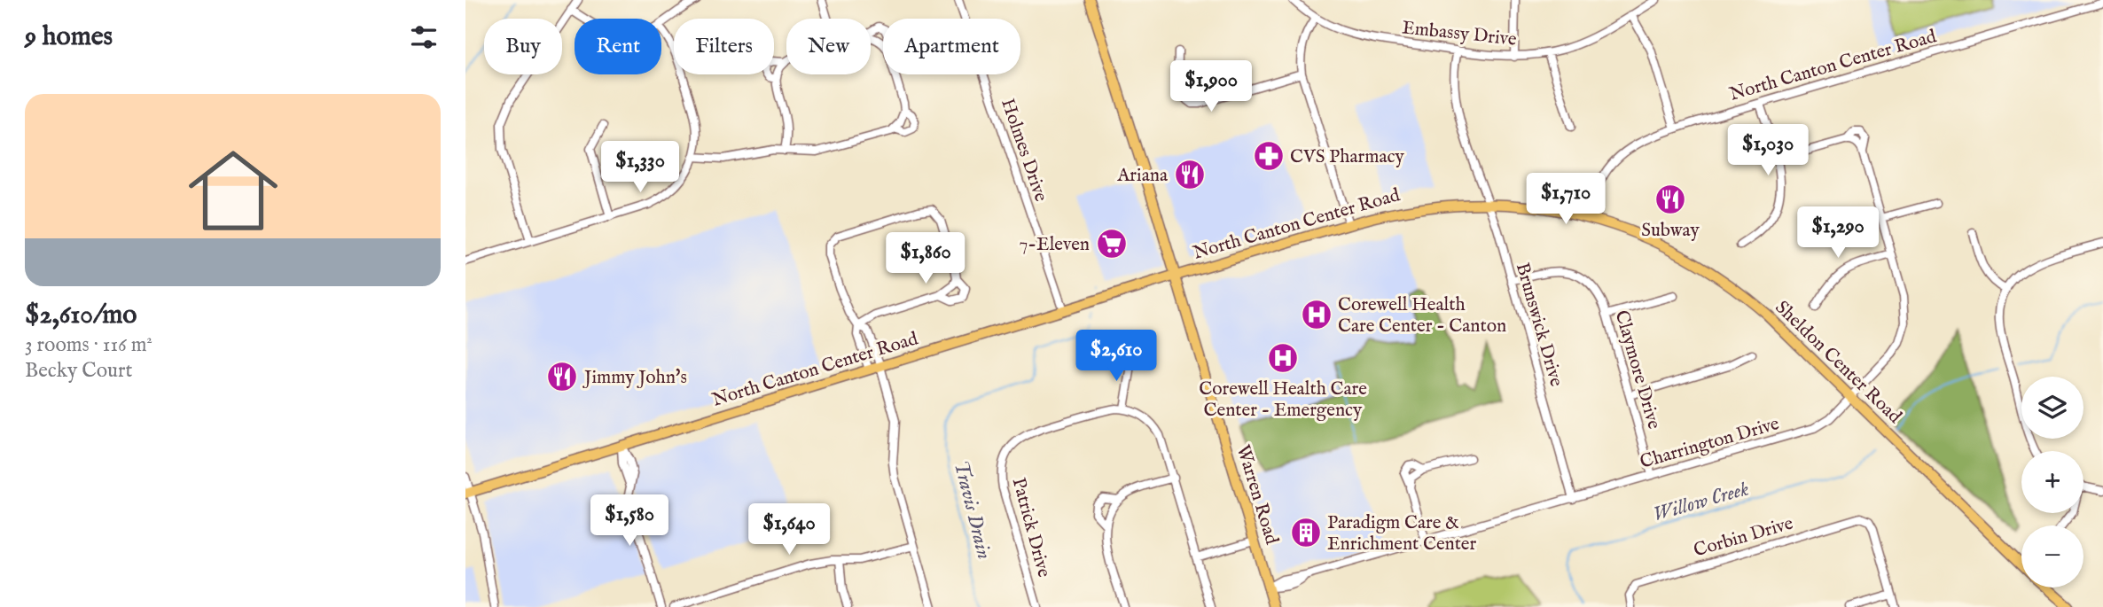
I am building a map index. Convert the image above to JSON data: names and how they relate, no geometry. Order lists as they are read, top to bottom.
{
  "streets": {
    "main road": ["North Canton Center Road", "Sheldon Center Road", "Warren Road"],
    "street": [
      "Embassy Drive",
      "Holmes Drive",
      "Brunswick Drive",
      "Claymore Drive",
      "Charrington Drive",
      "Patrick Drive",
      "Corbin Drive"
    ]
  },
  "crossings": [
    ["Embassy Drive", "Brunswick Drive"],
    ["North Canton Center Road", "Holmes Drive"],
    ["North Canton Center Road", "Brunswick Drive"],
    ["North Canton Center Road", "Sheldon Center Road"],
    ["North Canton Center Road", "Warren Road"],
    ["Brunswick Drive", "Claymore Drive"],
    ["Brunswick Drive", "Charrington Drive"],
    ["Sheldon Center Road", "Charrington Drive"],
    ["Claymore Drive", "Charrington Drive"],
    ["Charrington Drive", "Warren Road"]
  ],
  "water": ["Willow Creek", "Travis Drain"],
  "places": {
    "pharmacy": ["CVS Pharmacy"],
    "restaurant": ["Ariana", "Subway", "Jimmy John's"],
    "supermarket": ["7-Eleven"],
    "hospital": ["Corewell Health Care Center - Canton", "Corewell Health Care Center - Emergency"],
    "building": ["Paradigm Care & Enrichment Center"]
  },
  "page": {
    "heading": "9 homes",
    "chip": [
      "Buy",
      "Rent",
      "Filters",
      "New",
      "Apartment"
    ],
    "price": [
      "$1,900",
      "$1,030",
      "$1,330",
      "$1,710",
      "$1,290",
      "$1,860",
      "$2,610",
      "$1,580",
      "$1,640"
    ],
    "list": [
      {
        "name": "$2,610/mo",
        "note": "3 rooms · 116 m² · Becky Court"
      }
    ],
    "map_buttons": ["+", "−"]
  }
}
